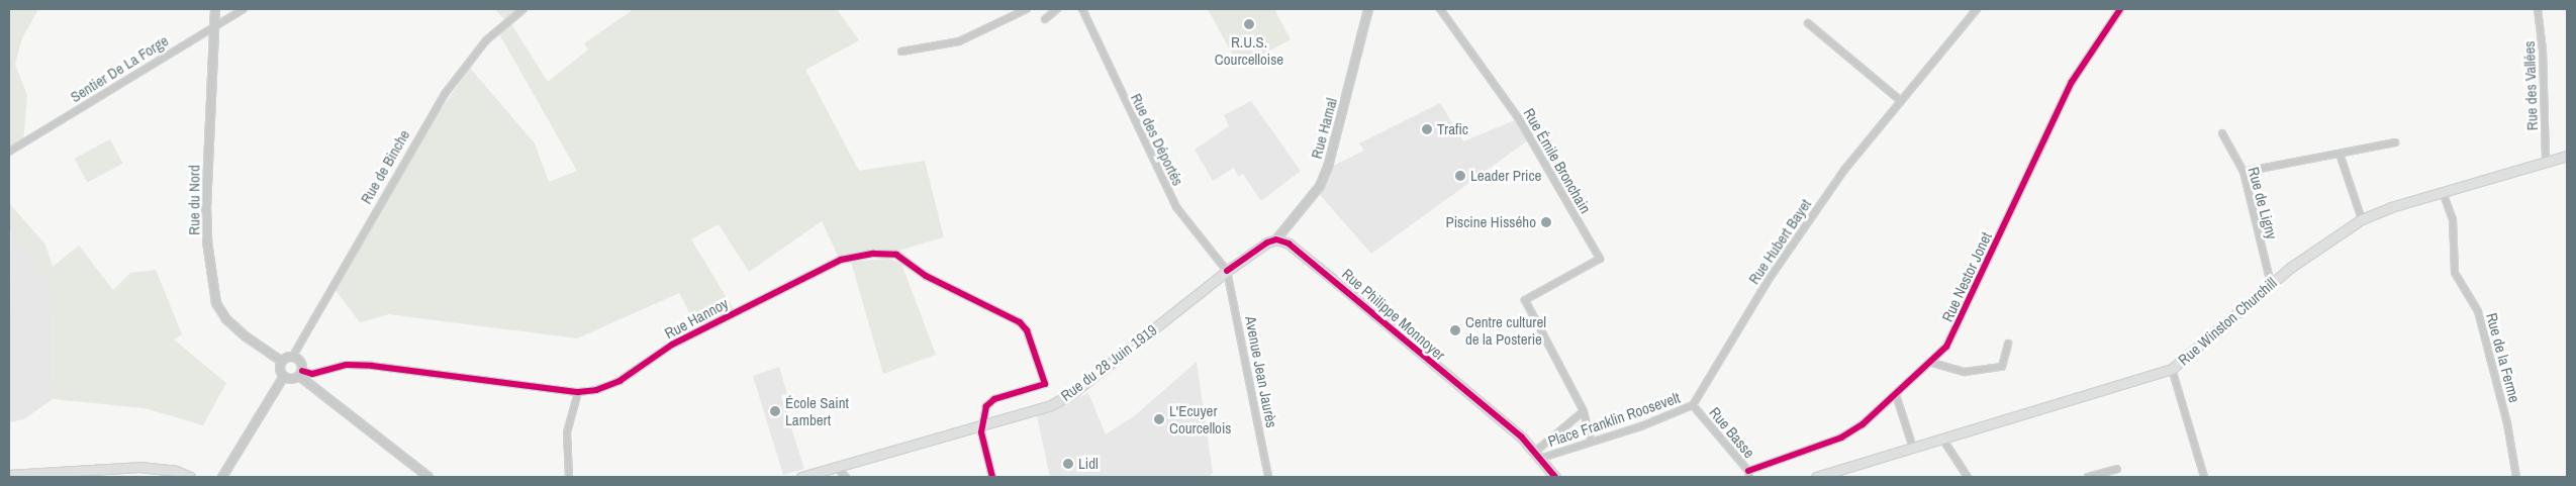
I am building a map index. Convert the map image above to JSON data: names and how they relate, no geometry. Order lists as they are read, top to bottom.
{
  "streets": {
    "main road": ["Rue Philippe Monnoyer", "Rue Winston Churchill", "Rue du 28 Juin 1919"],
    "street": [
      "Sentier De La Forge",
      "Rue des Vallées",
      "Rue Hamal",
      "Rue des Déportés",
      "Rue Émile Bronchain",
      "Rue de Binche",
      "Rue du Nord",
      "Rue de Ligny",
      "Rue Hubert Bayet",
      "Rue Nestor Jonet",
      "Rue Hannoy",
      "Rue de la Ferme",
      "Avenue Jean Jaurès",
      "Place Franklin Roosevelt",
      "Rue Basse"
    ]
  },
  "crossings": [
    ["Sentier De La Forge", "Rue du Nord"],
    ["Rue des Vallées", "Rue Winston Churchill"],
    ["Rue Hamal", "Rue Philippe Monnoyer"],
    ["Rue des Déportés", "Rue du 28 Juin 1919"],
    ["Rue des Déportés", "Avenue Jean Jaurès"],
    ["Rue Émile Bronchain", "Place Franklin Roosevelt"],
    ["Rue de Binche", "Rue du Nord"],
    ["Rue de Binche", "Rue Hannoy"],
    ["Rue du Nord", "Rue Hannoy"],
    ["Rue de Ligny", "Rue Winston Churchill"],
    ["Rue Hubert Bayet", "Place Franklin Roosevelt"],
    ["Rue Hubert Bayet", "Rue Basse"],
    ["Rue Nestor Jonet", "Rue Basse"],
    ["Rue Philippe Monnoyer", "Place Franklin Roosevelt"],
    ["Rue Hannoy", "Rue du 28 Juin 1919"],
    ["Rue Winston Churchill", "Rue de la Ferme"],
    ["Rue du 28 Juin 1919", "Avenue Jean Jaurès"],
    ["Place Franklin Roosevelt", "Rue Basse"]
  ],
  "places": [
    "R.U.S. Courcelloise",
    "Trafic",
    "Leader Price",
    "Piscine Hissého",
    "Centre culturel de la Posterie",
    "École Saint Lambert",
    "L'Ecuyer Courcellois",
    "Lidl"
  ]
}
